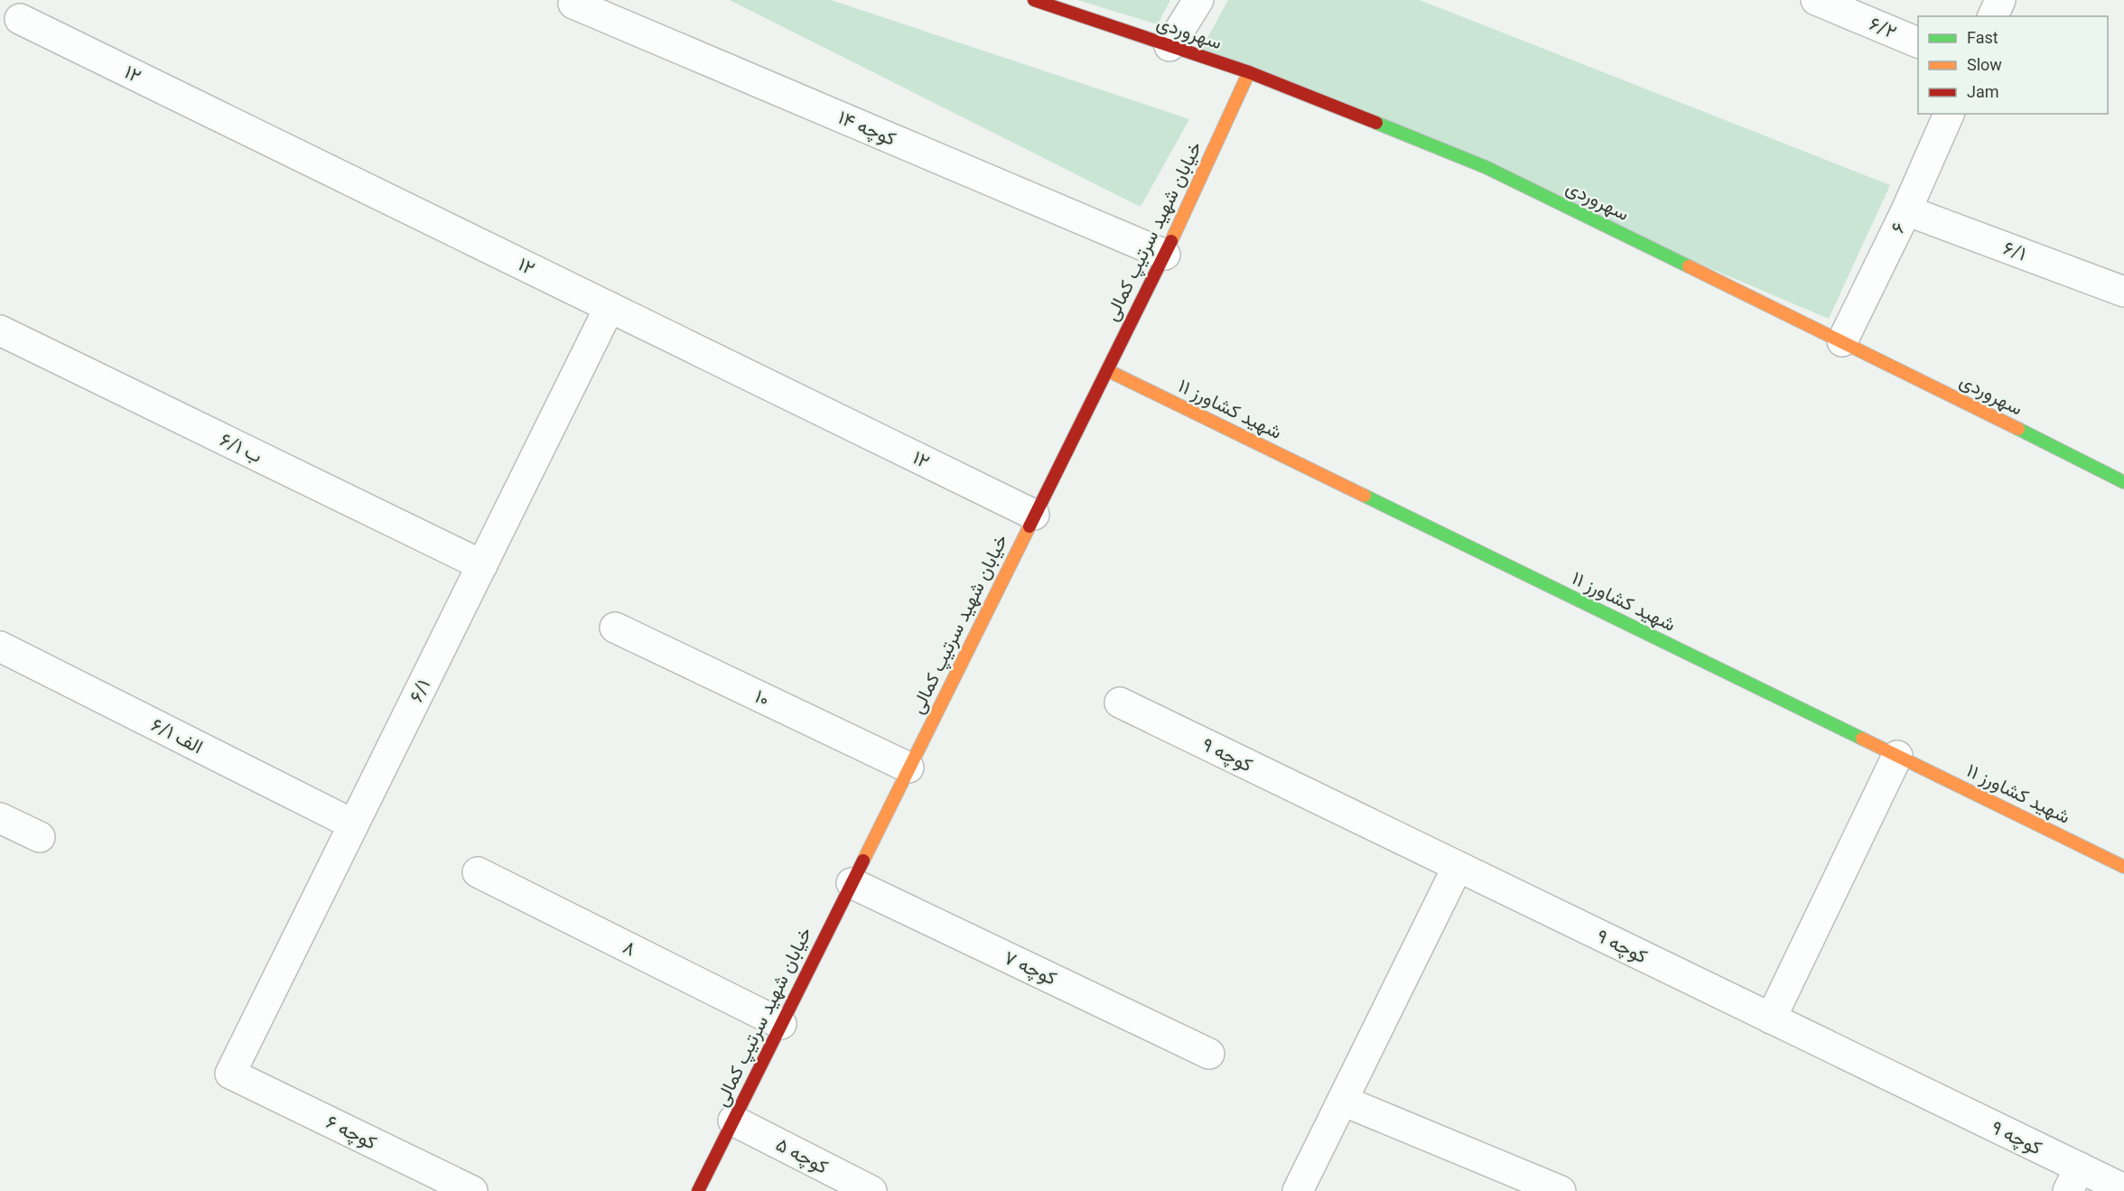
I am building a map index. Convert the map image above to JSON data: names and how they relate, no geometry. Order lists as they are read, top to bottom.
{
  "streets": {
    "street": [
      "۶/۲",
      "سهروردی",
      "۱۲",
      "کوچه ۱۴",
      "۶",
      "خیابان شهید سرتیپ کمالی",
      "۶/۱",
      "۱۱ شهید کشاورز",
      "۶/۱ ب",
      "۱۰",
      "۶/۱ الف",
      "کوچه ۹",
      "۸",
      "کوچه ۷",
      "کوچه ۶",
      "کوچه ۵"
    ]
  },
  "crossings": [
    ["سهروردی", "۶"],
    ["سهروردی", "خیابان شهید سرتیپ کمالی"],
    ["۱۲", "خیابان شهید سرتیپ کمالی"],
    ["۱۲", "۶/۱"],
    ["کوچه ۱۴", "خیابان شهید سرتیپ کمالی"],
    ["۶", "۶/۱"],
    ["خیابان شهید سرتیپ کمالی", "۱۱ شهید کشاورز"],
    ["خیابان شهید سرتیپ کمالی", "۱۰"],
    ["خیابان شهید سرتیپ کمالی", "۸"],
    ["خیابان شهید سرتیپ کمالی", "کوچه ۷"],
    ["خیابان شهید سرتیپ کمالی", "کوچه ۵"],
    ["۶/۱", "۶/۱ ب"],
    ["۶/۱", "۶/۱ الف"],
    ["۶/۱", "کوچه ۶"]
  ],
  "legend": ["Fast", "Slow", "Jam"]
}
